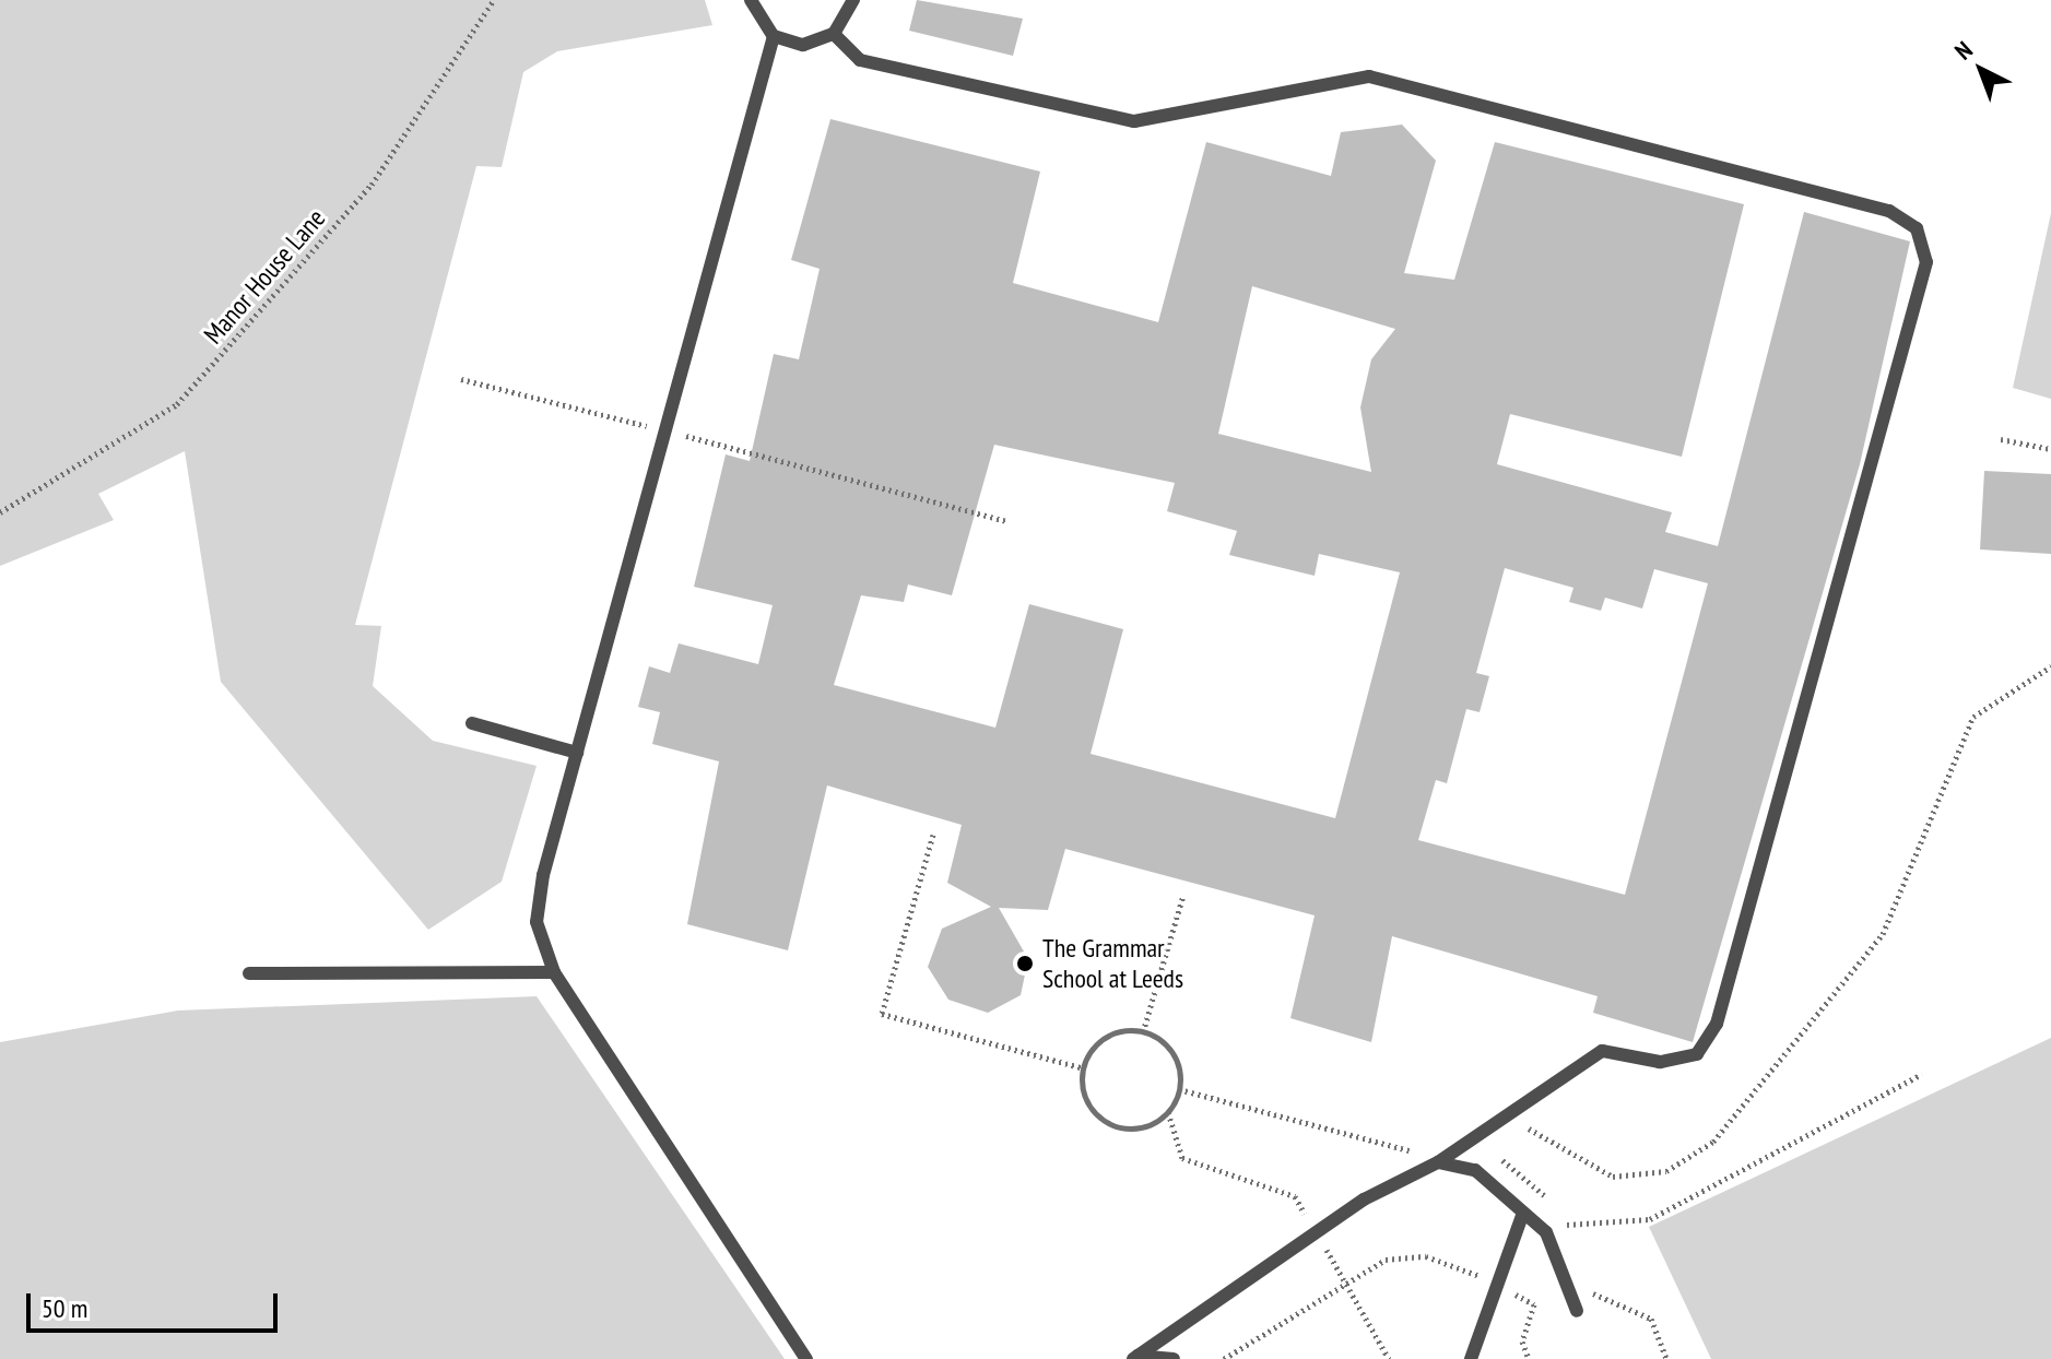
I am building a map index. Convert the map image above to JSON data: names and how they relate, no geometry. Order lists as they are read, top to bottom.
{
  "streets": {
    "path": ["Manor House Lane"]
  },
  "places": ["The Grammar School at Leeds"],
  "scale_bar": "50 m",
  "north": "top left"
}
